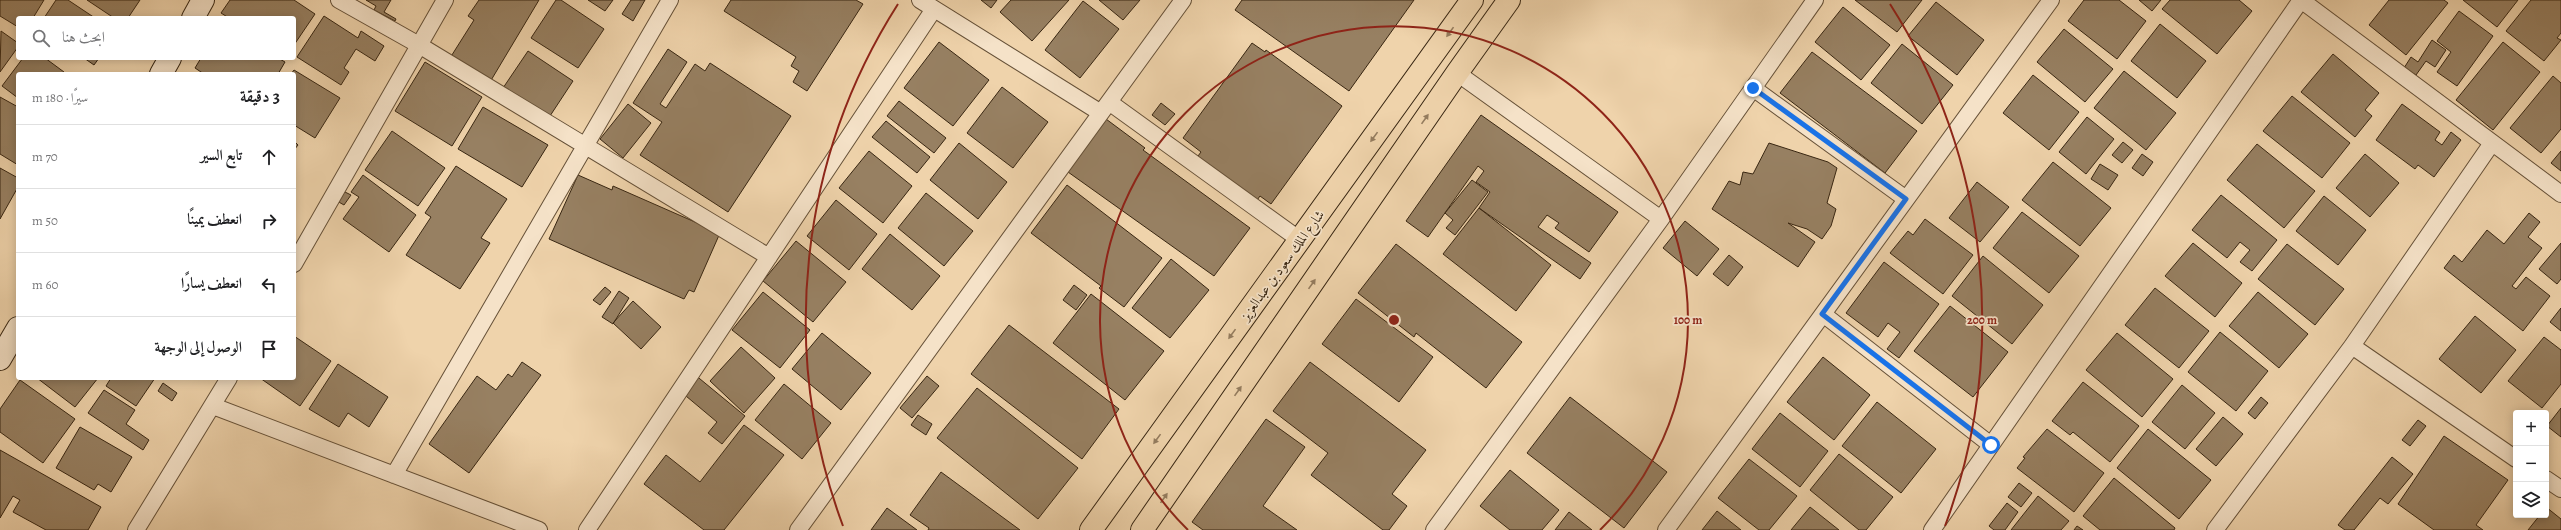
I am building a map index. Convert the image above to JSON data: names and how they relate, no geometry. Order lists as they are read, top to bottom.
{
  "streets": {
    "main road": ["شارع الملك سعود بن عبدالعزيز"]
  },
  "page": {
    "search": "ابحث هنا",
    "heading": ["3 دقيقة", "سيرًا · 180 m"],
    "list": [
      ["تابع السير", "70 m"],
      ["انعطف يمينًا", "50 m"],
      ["انعطف يسارًا", "60 m"],
      "الوصول إلى الوجهة"
    ],
    "map_buttons": ["+", "−"]
  },
  "rings": ["100 m", "200 m"]
}
